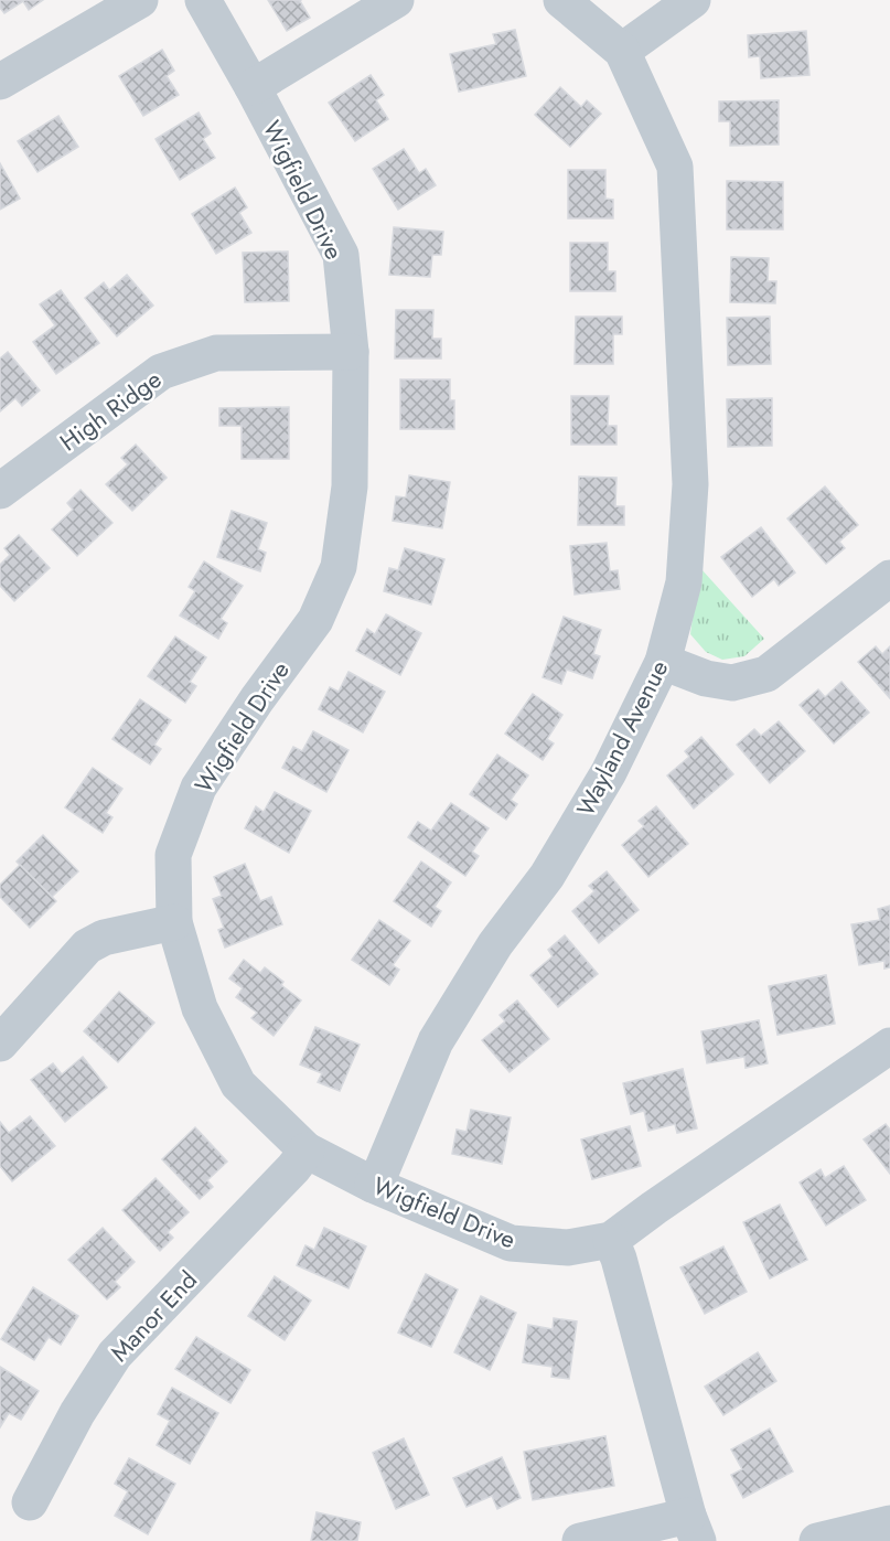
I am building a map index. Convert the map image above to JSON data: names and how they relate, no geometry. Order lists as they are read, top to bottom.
{
  "streets": {
    "street": [
      "Wigfield Drive",
      "High Ridge",
      "Wayland Avenue",
      "Manor End"
    ]
  },
  "crossings": [
    ["Wigfield Drive", "High Ridge"],
    ["Wigfield Drive", "Wayland Avenue"],
    ["Wigfield Drive", "Manor End"]
  ]
}
